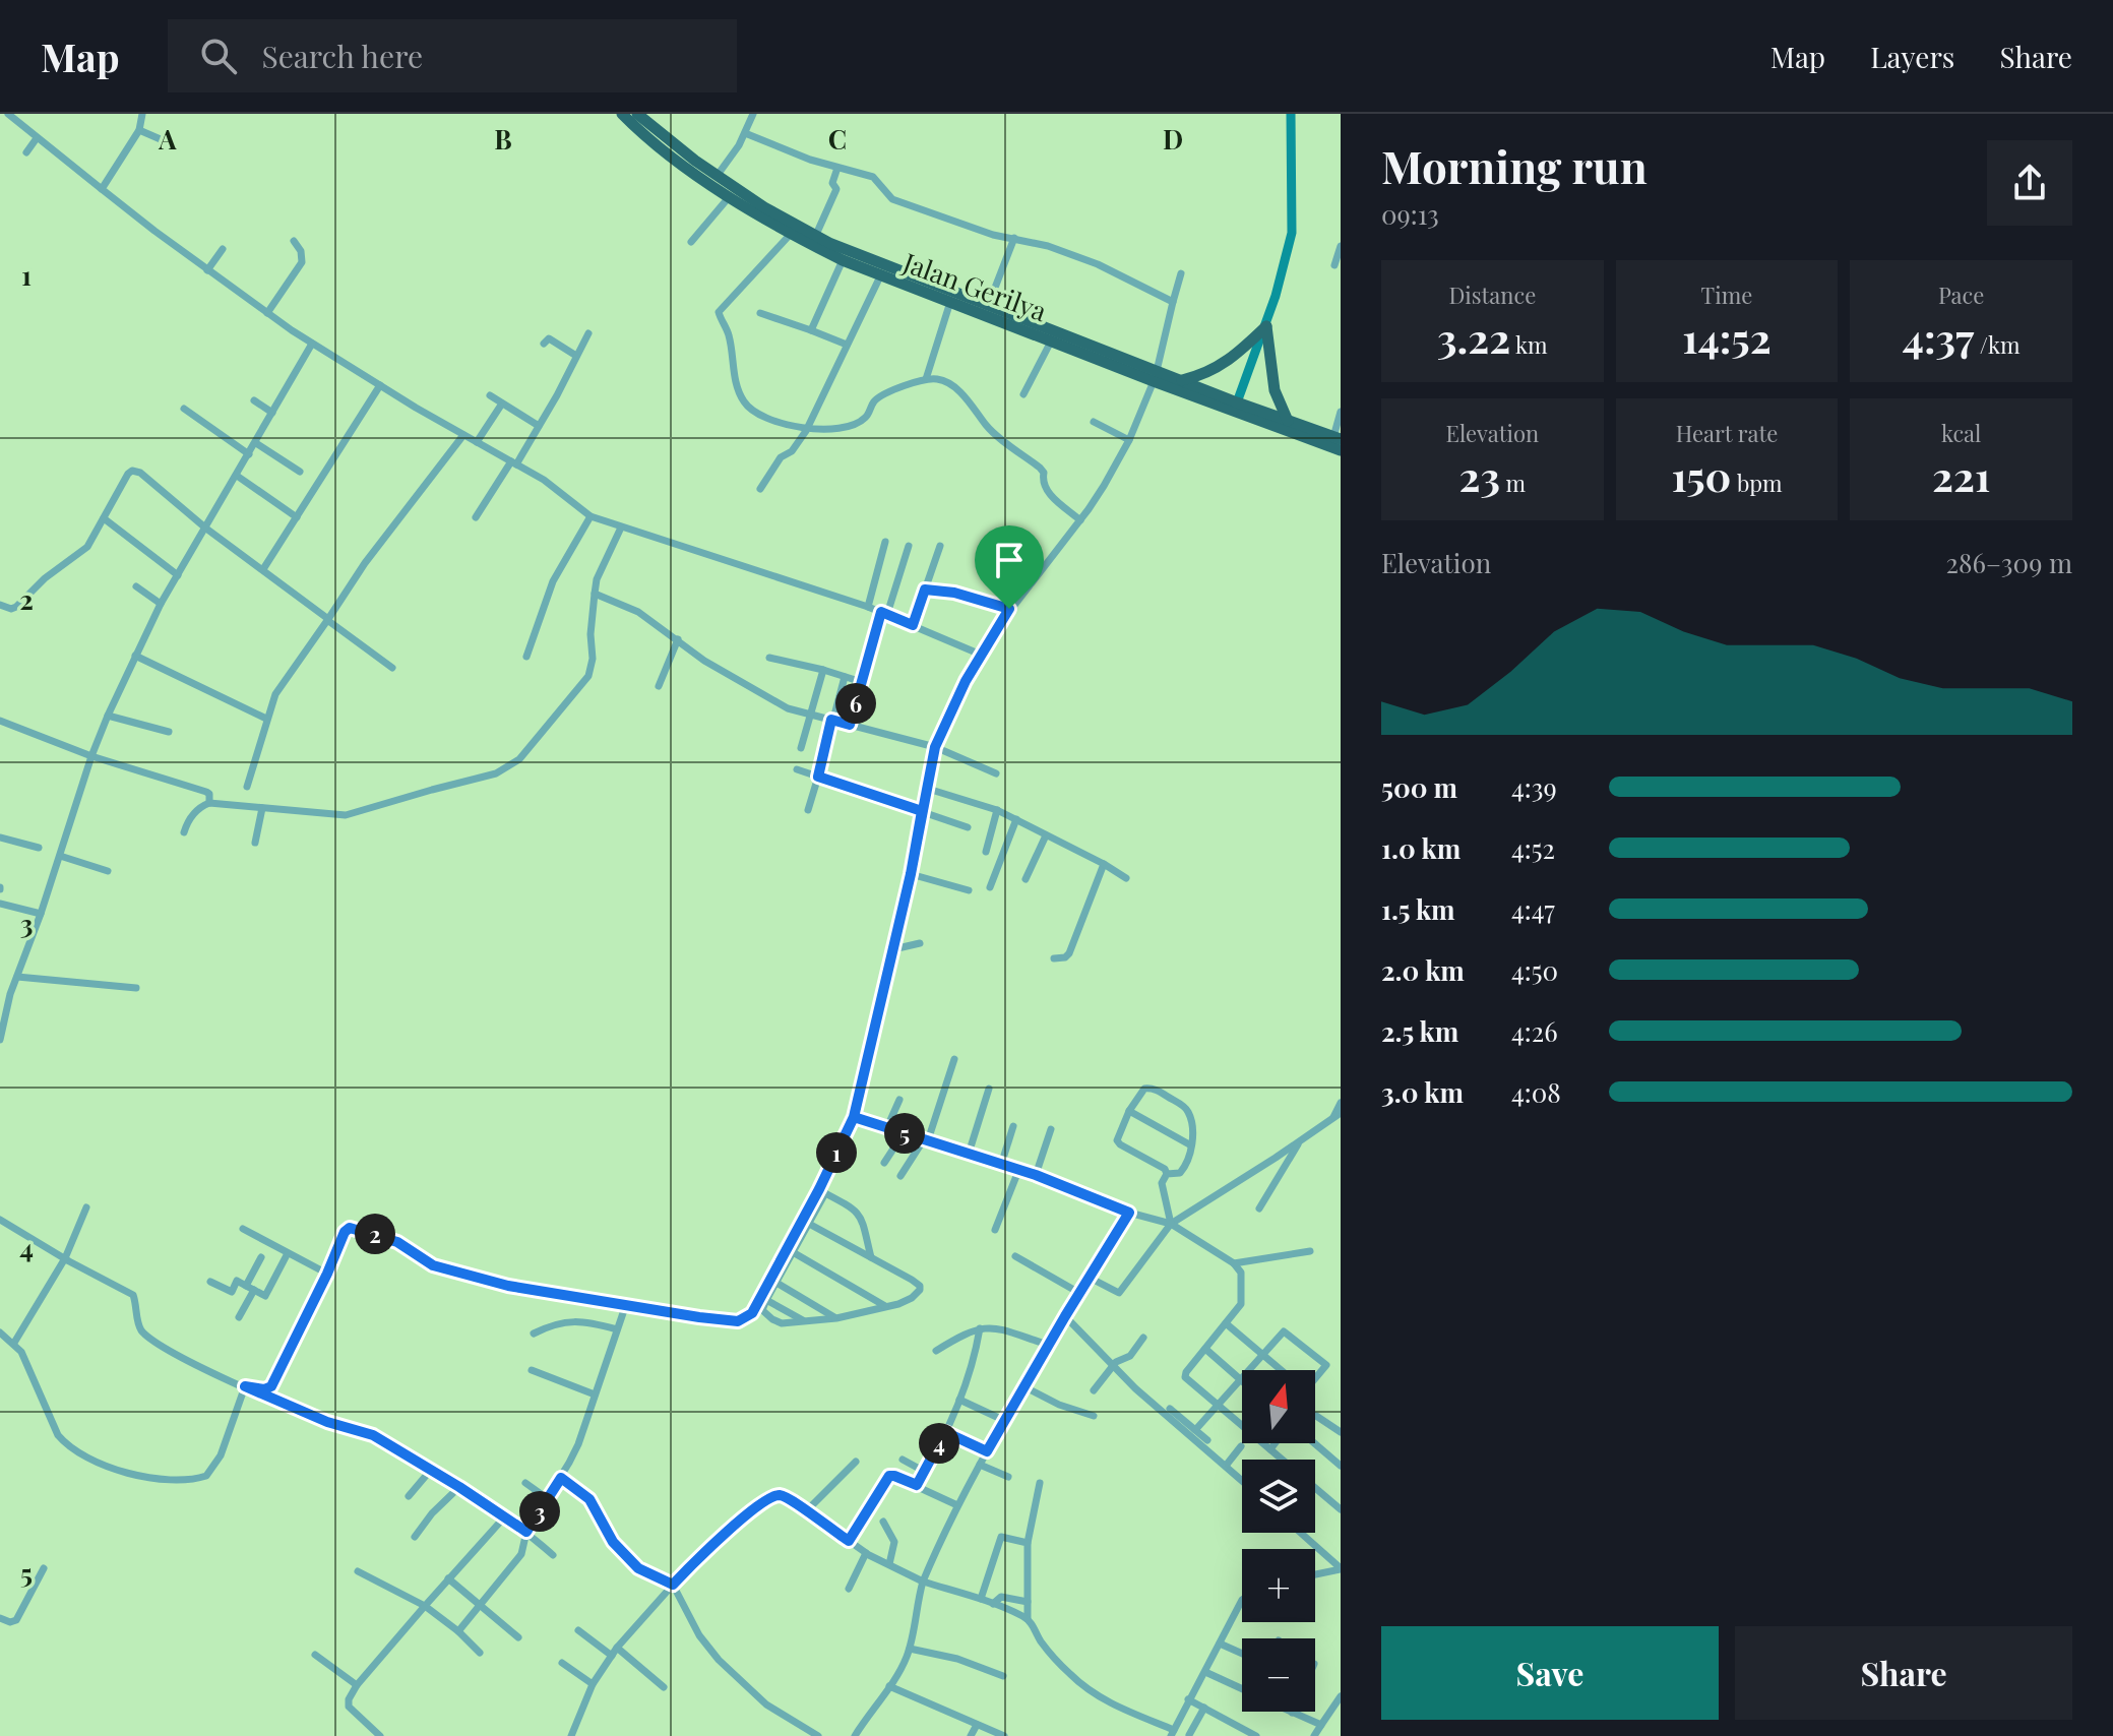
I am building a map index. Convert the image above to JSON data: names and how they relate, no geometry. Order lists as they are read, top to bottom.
{
  "streets": {
    "highway": ["Jalan Gerilya"]
  },
  "north": "top",
  "page": {
    "header": "Map",
    "search": "Search here",
    "nav": ["Map", "Layers", "Share"],
    "heading": ["Morning run", "09:13"],
    "stats": [
      ["Distance", "3.22 km"],
      ["Time", "14:52"],
      ["Pace", "4:37 /km"],
      ["Elevation", "23 m"],
      ["Heart rate", "150 bpm"],
      ["kcal", "221"]
    ],
    "chart": ["Elevation", "286–309 m"],
    "pins": [
      "6",
      "5",
      "1",
      "2",
      "4",
      "3"
    ],
    "list": [
      {
        "name": "500 m",
        "note": "4:39"
      },
      {
        "name": "1.0 km",
        "note": "4:52"
      },
      {
        "name": "1.5 km",
        "note": "4:47"
      },
      {
        "name": "2.0 km",
        "note": "4:50"
      },
      {
        "name": "2.5 km",
        "note": "4:26"
      },
      {
        "name": "3.0 km",
        "note": "4:08"
      }
    ],
    "map_buttons": ["+", "−"],
    "buttons": ["Save", "Share"]
  },
  "grid": {
    "columns": [
      "A",
      "B",
      "C",
      "D"
    ],
    "rows": [
      "1",
      "2",
      "3",
      "4",
      "5"
    ]
  }
}
